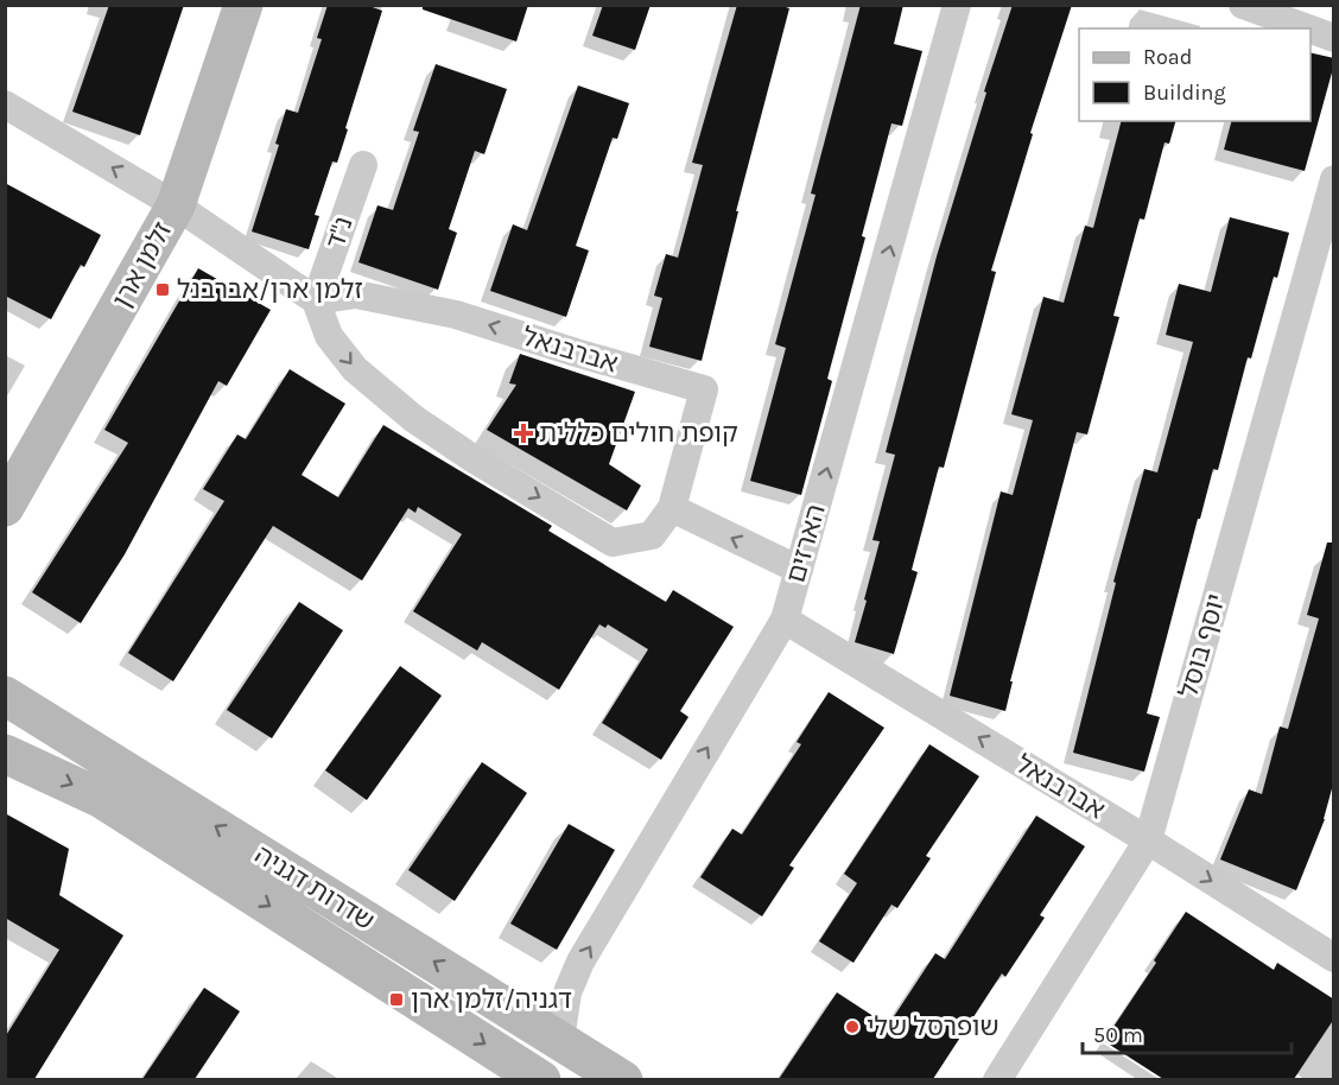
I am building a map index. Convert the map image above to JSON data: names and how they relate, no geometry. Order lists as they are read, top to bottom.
{
  "streets": {
    "street": [
      "נ\"ד",
      "זלמן ארן",
      "אברבנאל",
      "הארזים",
      "יוסף בוסל",
      "שדרות דגניה"
    ]
  },
  "crossings": [
    ["נ\"ד", "אברבנאל"],
    ["אברבנאל", "הארזים"],
    ["אברבנאל", "יוסף בוסל"],
    ["הארזים", "שדרות דגניה"]
  ],
  "one_way": ["הארזים"],
  "places": {
    "transit": ["זלמן ארן/אברבנל", "דגניה/זלמן ארן"],
    "health": ["קופת חולים כללית"],
    "other": ["שופרסל שלי"]
  },
  "legend": ["Road", "Building"],
  "scale_bar": "50 m"
}
